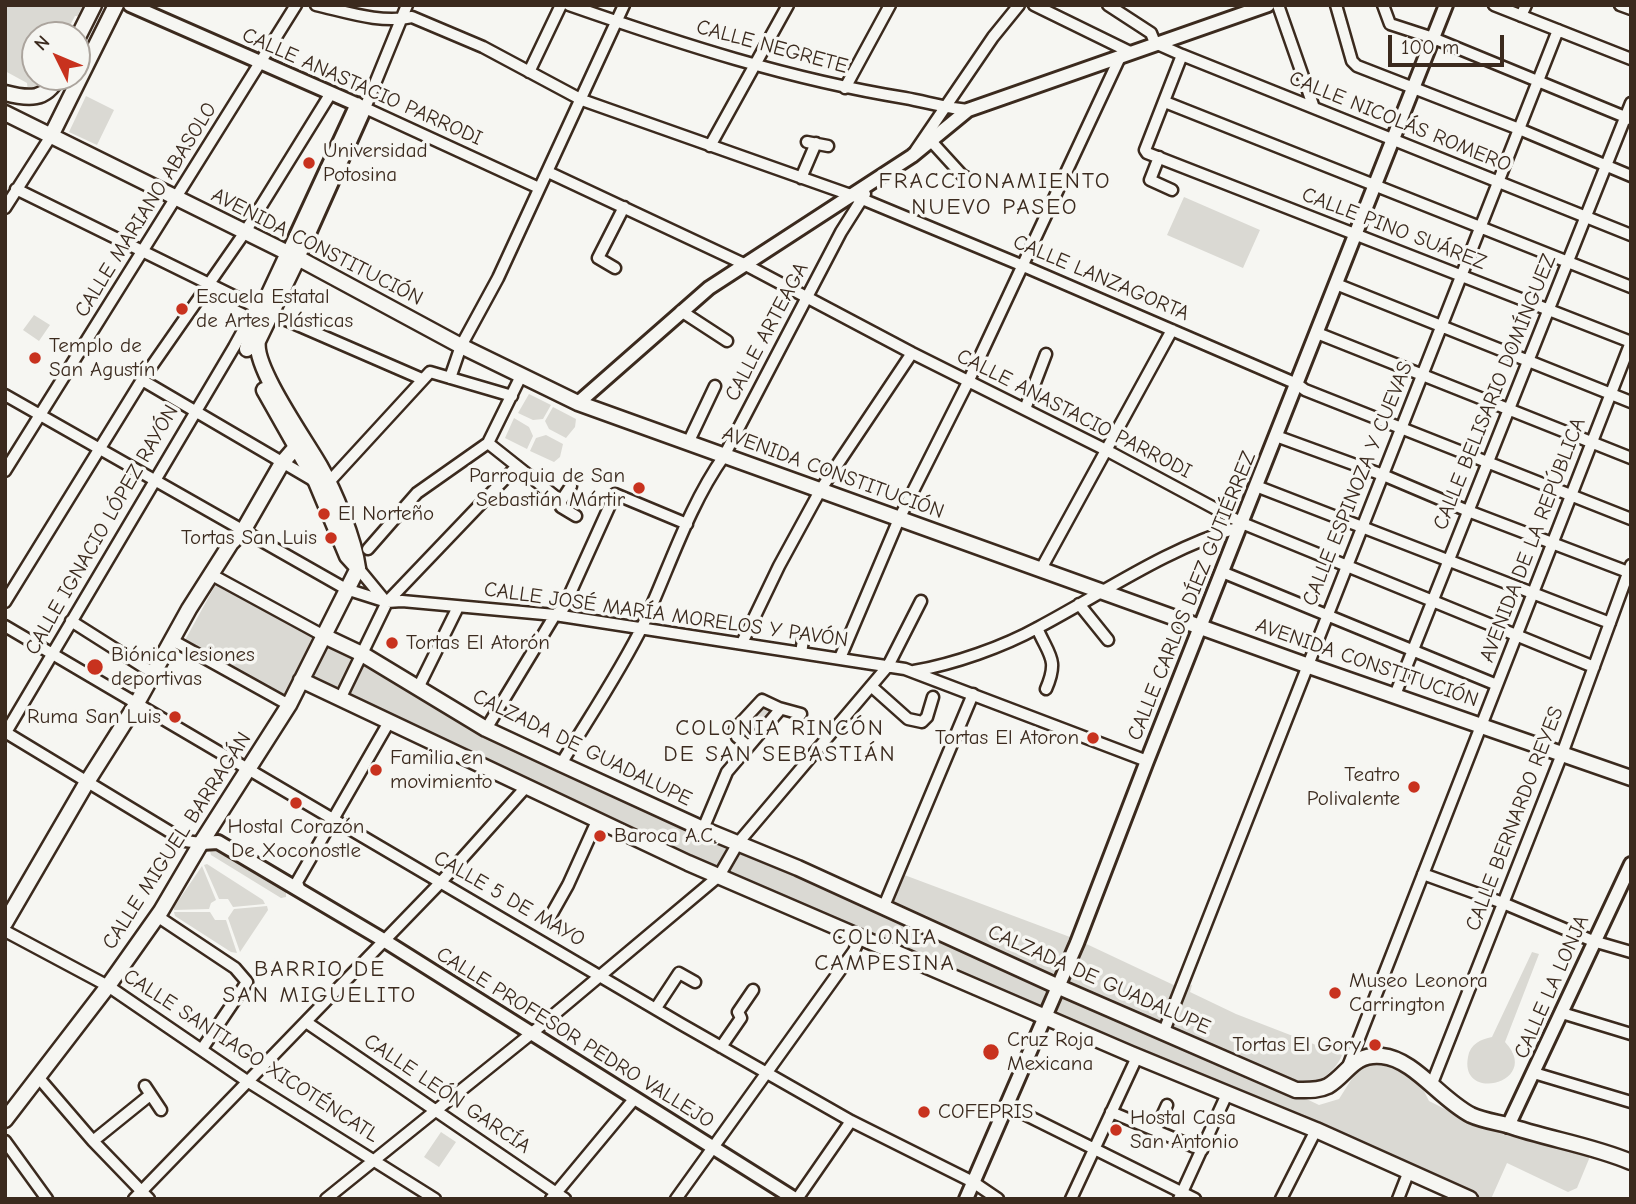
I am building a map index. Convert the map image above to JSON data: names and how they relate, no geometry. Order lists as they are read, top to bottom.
{
  "streets": {
    "main road": ["AVENIDA CONSTITUCIÓN", "CALZADA DE GUADALUPE", "CALLE MIGUEL BARRAGÁN"],
    "street": [
      "CALLE NEGRETE",
      "CALLE ANASTACIO PARRODI",
      "CALLE NICOLÁS ROMERO",
      "CALLE MARIANO ABASOLO",
      "CALLE PINO SUÁREZ",
      "CALLE LANZAGORTA",
      "CALLE ARTEAGA",
      "CALLE BELISARIO DOMÍNGUEZ",
      "CALLE ESPINOZA Y CUEVAS",
      "CALLE IGNACIO LÓPEZ RAYÓN",
      "AVENIDA DE LA REPÚBLICA",
      "CALLE CARLOS DÍEZ GUTIÉRREZ",
      "CALLE JOSÉ MARÍA MORELOS Y PAVÓN",
      "CALLE BERNARDO REYES",
      "CALLE 5 DE MAYO",
      "CALLE LA LONJA",
      "CALLE PROFESOR PEDRO VALLEJO",
      "CALLE SANTIAGO XICOTÉNCATL",
      "CALLE LEÓN GARCÍA"
    ]
  },
  "crossings": [
    ["CALLE ANASTACIO PARRODI", "CALLE MARIANO ABASOLO"],
    ["CALLE ANASTACIO PARRODI", "CALLE ARTEAGA"],
    ["CALLE ANASTACIO PARRODI", "CALLE BELISARIO DOMÍNGUEZ"],
    ["CALLE ANASTACIO PARRODI", "CALLE ESPINOZA Y CUEVAS"],
    ["CALLE ANASTACIO PARRODI", "AVENIDA DE LA REPÚBLICA"],
    ["CALLE ANASTACIO PARRODI", "CALLE CARLOS DÍEZ GUTIÉRREZ"],
    ["CALLE ANASTACIO PARRODI", "CALLE BERNARDO REYES"],
    ["CALLE NICOLÁS ROMERO", "CALLE BELISARIO DOMÍNGUEZ"],
    ["CALLE NICOLÁS ROMERO", "CALLE ESPINOZA Y CUEVAS"],
    ["CALLE NICOLÁS ROMERO", "CALLE CARLOS DÍEZ GUTIÉRREZ"],
    ["CALLE MARIANO ABASOLO", "AVENIDA CONSTITUCIÓN"],
    ["CALLE MARIANO ABASOLO", "CALLE JOSÉ MARÍA MORELOS Y PAVÓN"],
    ["CALLE PINO SUÁREZ", "CALLE BELISARIO DOMÍNGUEZ"],
    ["CALLE PINO SUÁREZ", "CALLE ESPINOZA Y CUEVAS"],
    ["CALLE PINO SUÁREZ", "AVENIDA DE LA REPÚBLICA"],
    ["CALLE PINO SUÁREZ", "CALLE CARLOS DÍEZ GUTIÉRREZ"],
    ["AVENIDA CONSTITUCIÓN", "CALLE ARTEAGA"],
    ["AVENIDA CONSTITUCIÓN", "CALLE BELISARIO DOMÍNGUEZ"],
    ["AVENIDA CONSTITUCIÓN", "CALLE ESPINOZA Y CUEVAS"],
    ["AVENIDA CONSTITUCIÓN", "AVENIDA DE LA REPÚBLICA"],
    ["AVENIDA CONSTITUCIÓN", "CALLE CARLOS DÍEZ GUTIÉRREZ"],
    ["AVENIDA CONSTITUCIÓN", "CALLE BERNARDO REYES"],
    ["CALLE LANZAGORTA", "CALLE ARTEAGA"],
    ["CALLE LANZAGORTA", "CALLE BELISARIO DOMÍNGUEZ"],
    ["CALLE LANZAGORTA", "CALLE ESPINOZA Y CUEVAS"],
    ["CALLE LANZAGORTA", "AVENIDA DE LA REPÚBLICA"],
    ["CALLE LANZAGORTA", "CALLE CARLOS DÍEZ GUTIÉRREZ"],
    ["CALLE ARTEAGA", "CALLE JOSÉ MARÍA MORELOS Y PAVÓN"],
    ["CALLE ARTEAGA", "CALZADA DE GUADALUPE"],
    ["CALLE ESPINOZA Y CUEVAS", "CALZADA DE GUADALUPE"],
    ["CALLE IGNACIO LÓPEZ RAYÓN", "CALLE JOSÉ MARÍA MORELOS Y PAVÓN"],
    ["CALLE IGNACIO LÓPEZ RAYÓN", "CALLE 5 DE MAYO"],
    ["CALLE IGNACIO LÓPEZ RAYÓN", "CALLE PROFESOR PEDRO VALLEJO"],
    ["AVENIDA DE LA REPÚBLICA", "CALZADA DE GUADALUPE"],
    ["CALLE CARLOS DÍEZ GUTIÉRREZ", "CALLE JOSÉ MARÍA MORELOS Y PAVÓN"],
    ["CALLE CARLOS DÍEZ GUTIÉRREZ", "CALZADA DE GUADALUPE"],
    ["CALLE CARLOS DÍEZ GUTIÉRREZ", "CALLE 5 DE MAYO"],
    ["CALLE JOSÉ MARÍA MORELOS Y PAVÓN", "CALLE MIGUEL BARRAGÁN"],
    ["CALZADA DE GUADALUPE", "CALLE BERNARDO REYES"],
    ["CALZADA DE GUADALUPE", "CALLE MIGUEL BARRAGÁN"],
    ["CALZADA DE GUADALUPE", "CALLE LA LONJA"],
    ["CALLE MIGUEL BARRAGÁN", "CALLE 5 DE MAYO"],
    ["CALLE MIGUEL BARRAGÁN", "CALLE PROFESOR PEDRO VALLEJO"],
    ["CALLE MIGUEL BARRAGÁN", "CALLE SANTIAGO XICOTÉNCATL"]
  ],
  "districts": [
    "FRACCIONAMIENTO NUEVO PASEO",
    "COLONIA RINCÓN DE SAN SEBASTIÁN",
    "COLONIA CAMPESINA",
    "BARRIO DE SAN MIGUELITO"
  ],
  "places": [
    "Universidad Potosina",
    "Escuela Estatal de Artes Plásticas",
    "Templo de San Agustín",
    "Parroquia de San Sebastián Mártir",
    "El Norteño",
    "Tortas San Luis",
    "Tortas El Atorón",
    "Biónica lesiones deportivas",
    "Ruma San Luis",
    "Tortas El Atoron",
    "Familia en movimiento",
    "Teatro Polivalente",
    "Hostal Corazón De Xoconostle",
    "Baroca A.C.",
    "Museo Leonora Carrington",
    "Tortas El Gory",
    "Cruz Roja Mexicana",
    "COFEPRIS",
    "Hostal Casa San Antonio"
  ],
  "scale_bar": "100 m",
  "north": "top left"
}
